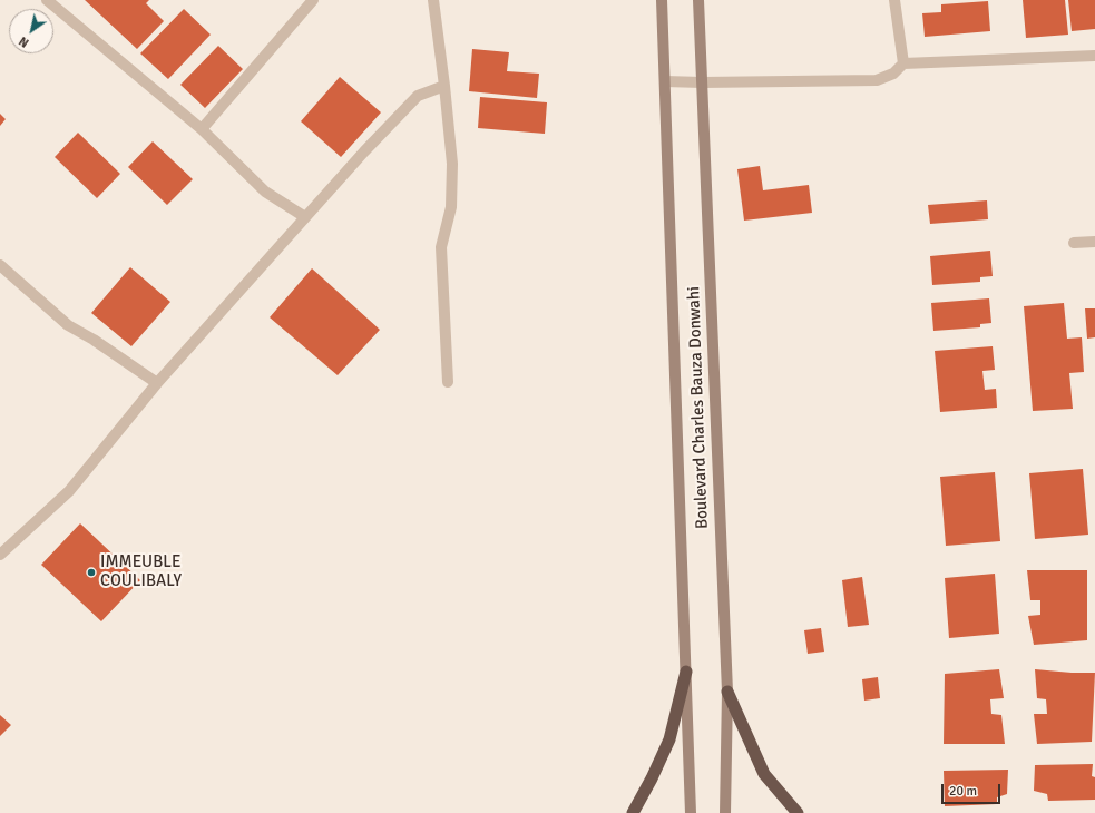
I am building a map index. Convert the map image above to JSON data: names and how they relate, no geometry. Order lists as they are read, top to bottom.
{
  "streets": {
    "main road": ["Boulevard Charles Bauza Donwahi"]
  },
  "places": ["IMMEUBLE COULIBALY"],
  "scale_bar": "20 m",
  "north": "bottom left"
}
